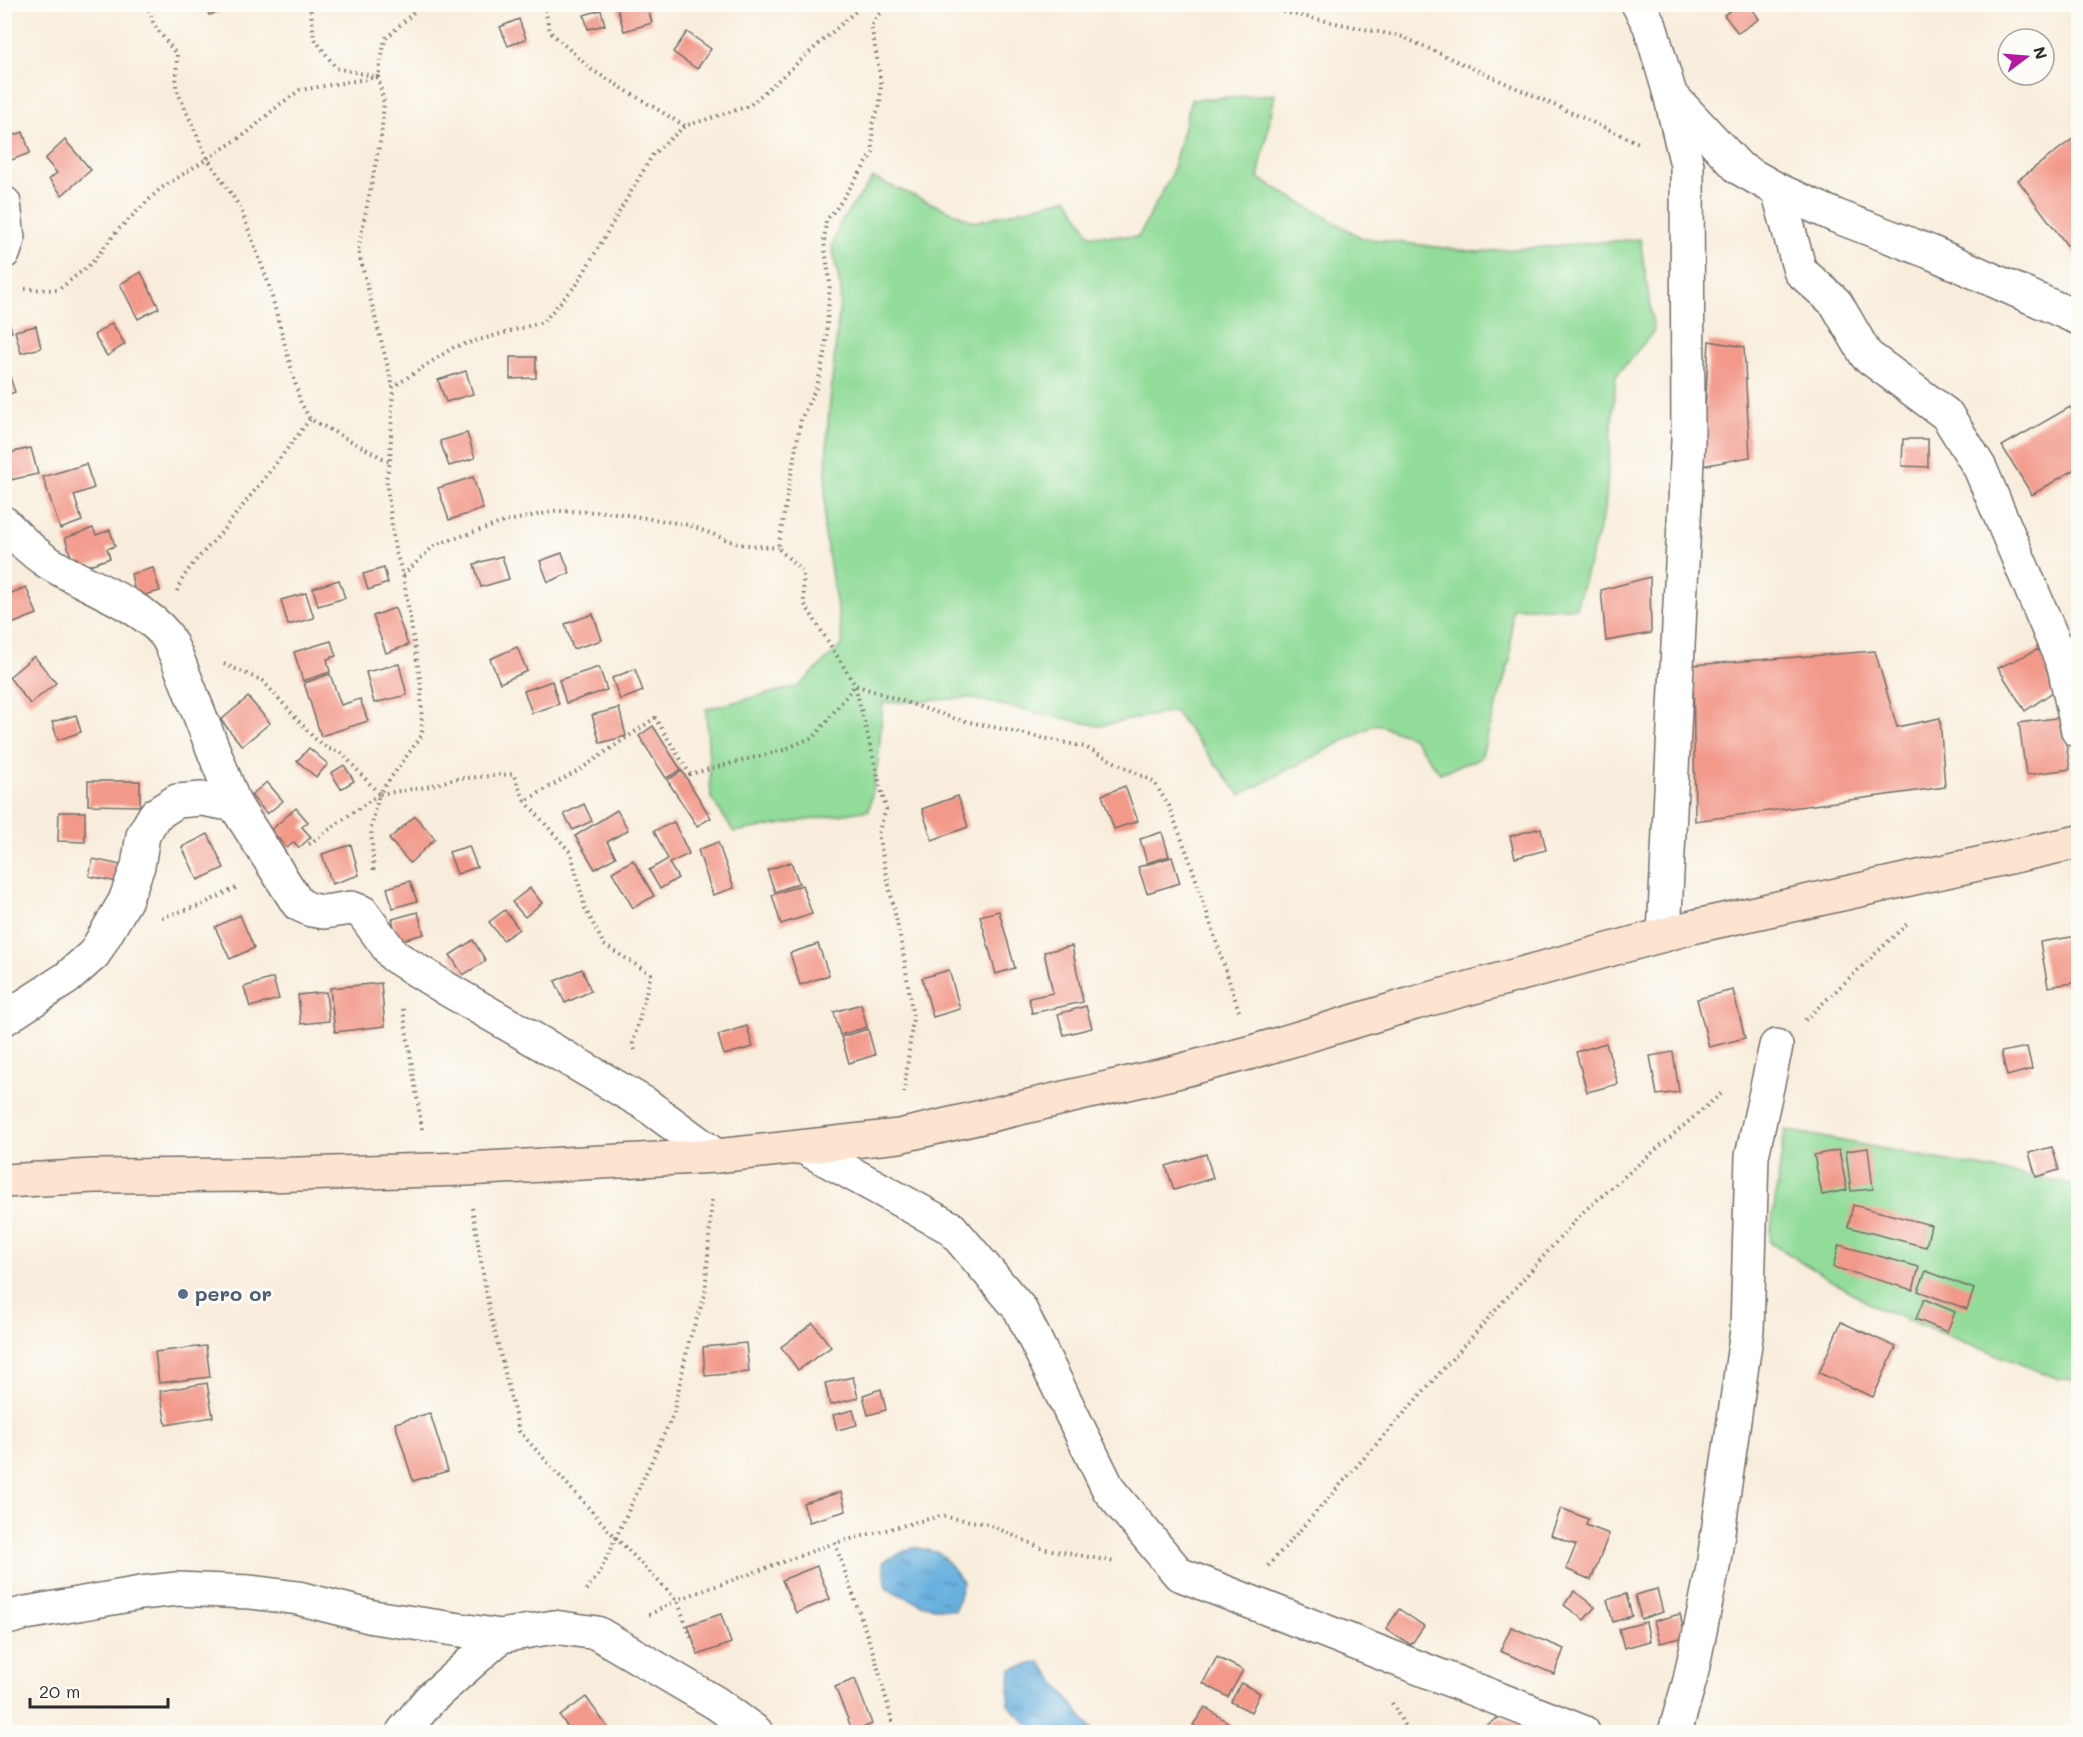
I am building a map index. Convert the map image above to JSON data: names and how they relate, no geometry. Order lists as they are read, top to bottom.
{
  "places": ["pero or"],
  "scale_bar": "20 m",
  "north": "right"
}
